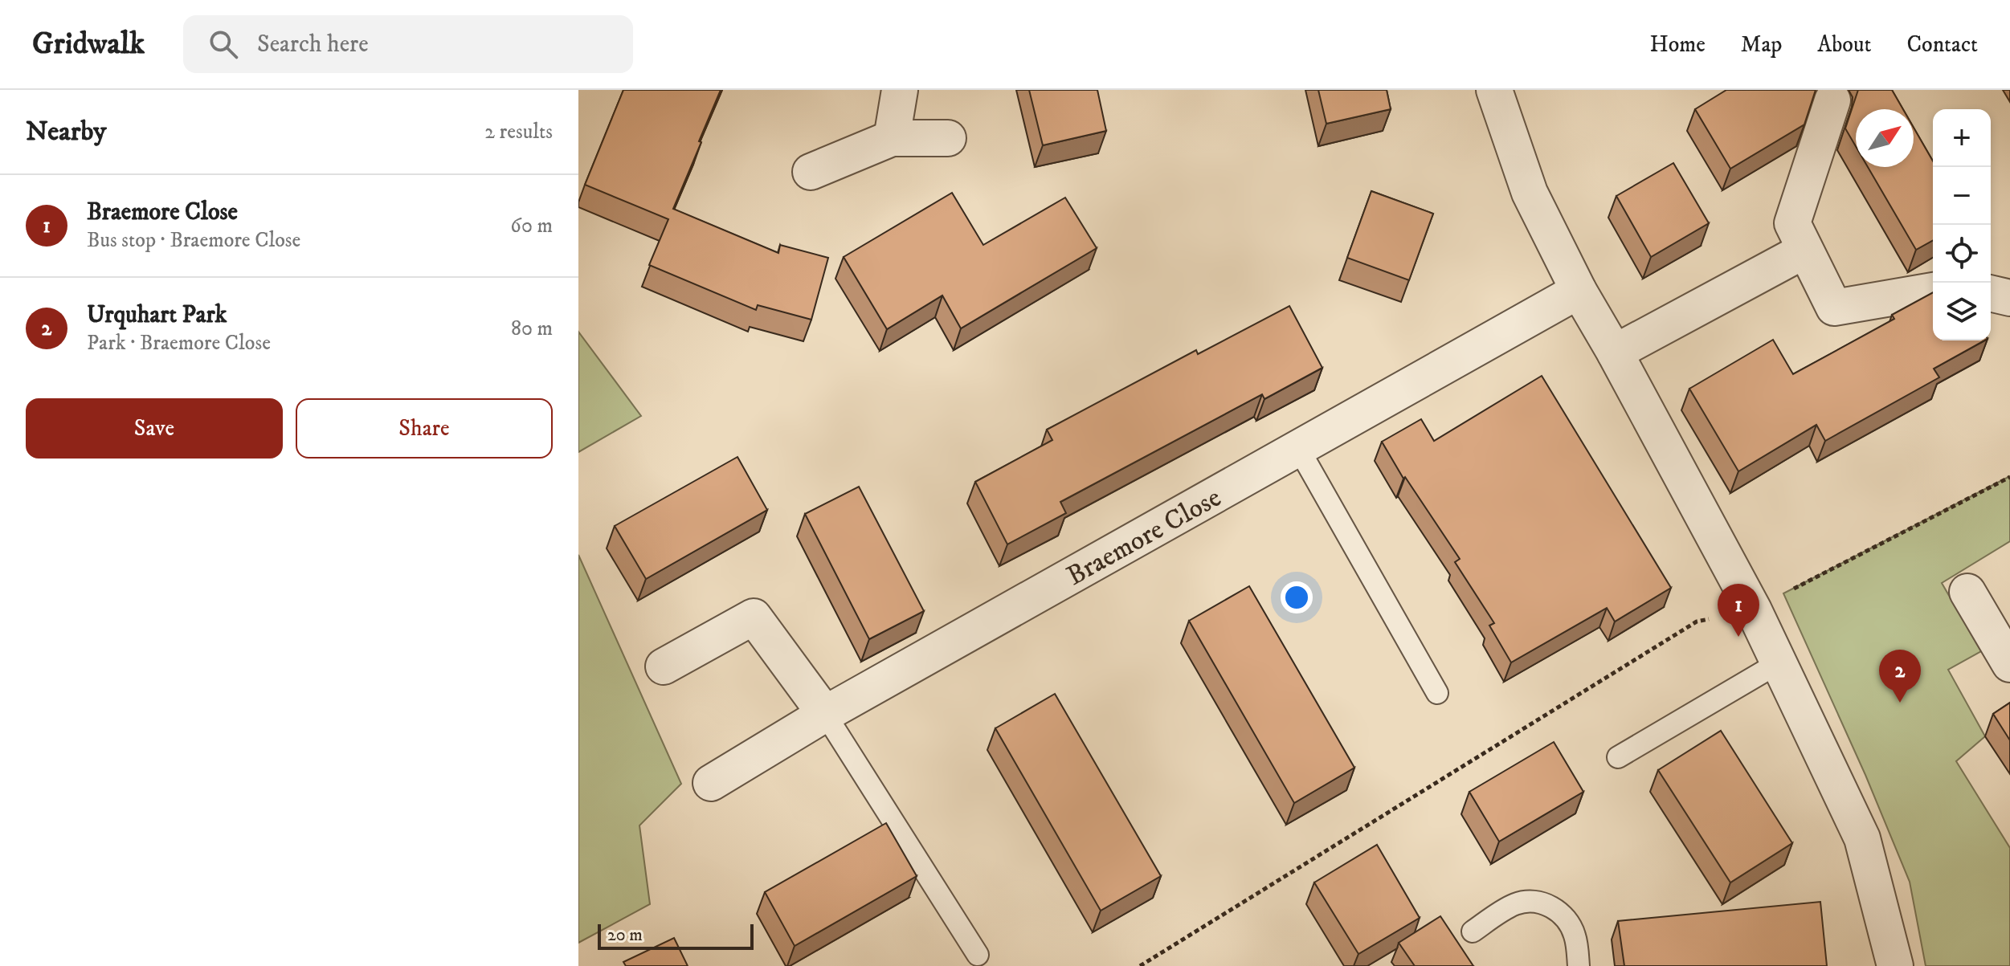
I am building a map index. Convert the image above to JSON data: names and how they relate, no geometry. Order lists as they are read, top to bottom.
{
  "streets": {
    "street": ["Braemore Close"]
  },
  "scale_bar": "20 m",
  "north": "top right",
  "page": {
    "header": "Gridwalk",
    "search": "Search here",
    "nav": [
      "Home",
      "Map",
      "About",
      "Contact"
    ],
    "heading": ["Nearby", "2 results"],
    "map_buttons": ["+", "−"],
    "list": [
      {
        "mark": "1",
        "name": "Braemore Close",
        "note": "Bus stop · Braemore Close",
        "value": "60 m"
      },
      {
        "mark": "2",
        "name": "Urquhart Park",
        "note": "Park · Braemore Close",
        "value": "80 m"
      }
    ],
    "buttons": ["Save", "Share"],
    "pins": ["1", "2"],
    "scale": "20 m"
  }
}
